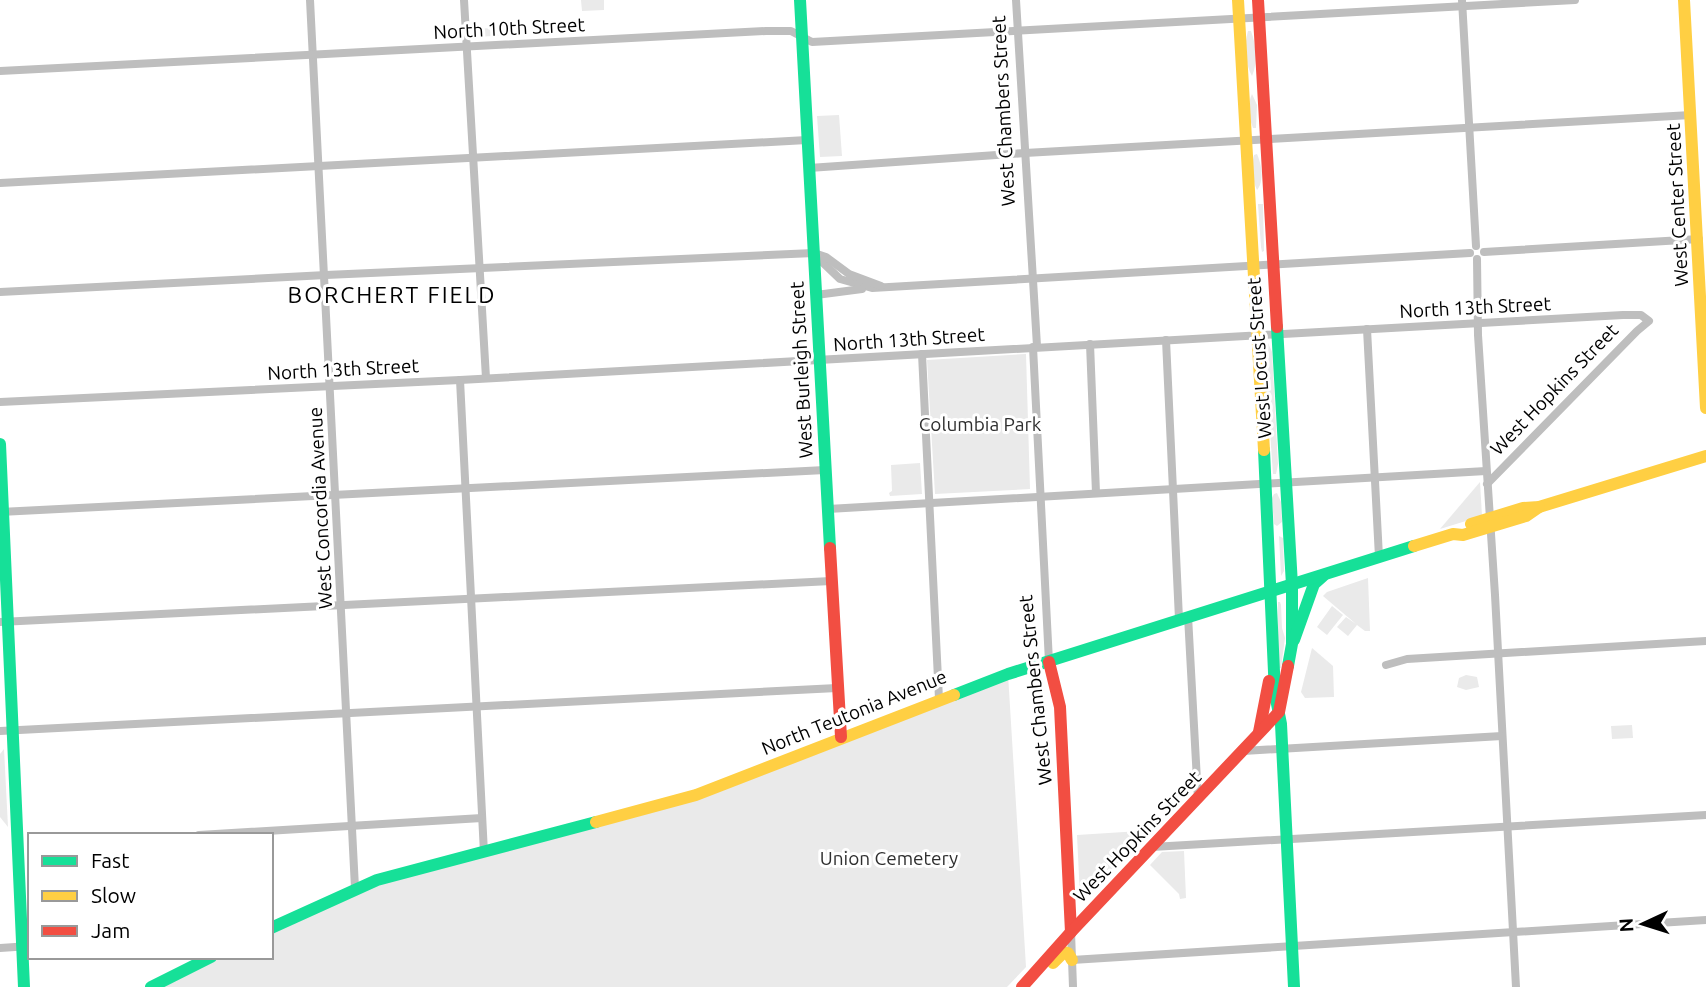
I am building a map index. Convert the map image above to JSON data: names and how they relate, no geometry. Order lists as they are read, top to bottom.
{
  "streets": {
    "main road": [
      "West Chambers Street",
      "West Center Street",
      "West Locust Street",
      "West Burleigh Street",
      "West Hopkins Street",
      "North Teutonia Avenue"
    ],
    "street": ["North 10th Street", "North 13th Street", "West Concordia Avenue"]
  },
  "crossings": [
    ["North 10th Street", "West Chambers Street"],
    ["North 10th Street", "West Locust Street"],
    ["North 10th Street", "West Burleigh Street"],
    ["North 10th Street", "West Concordia Avenue"],
    ["West Chambers Street", "North 13th Street"],
    ["West Chambers Street", "West Hopkins Street"],
    ["West Chambers Street", "North Teutonia Avenue"],
    ["North 13th Street", "West Locust Street"],
    ["North 13th Street", "West Burleigh Street"],
    ["North 13th Street", "West Hopkins Street"],
    ["North 13th Street", "West Concordia Avenue"],
    ["West Locust Street", "West Hopkins Street"],
    ["West Locust Street", "North Teutonia Avenue"],
    ["West Burleigh Street", "North Teutonia Avenue"],
    ["West Concordia Avenue", "North Teutonia Avenue"]
  ],
  "districts": ["BORCHERT FIELD"],
  "parks": ["Columbia Park", "Union Cemetery"],
  "legend": ["Fast", "Slow", "Jam"],
  "north": "left"
}
